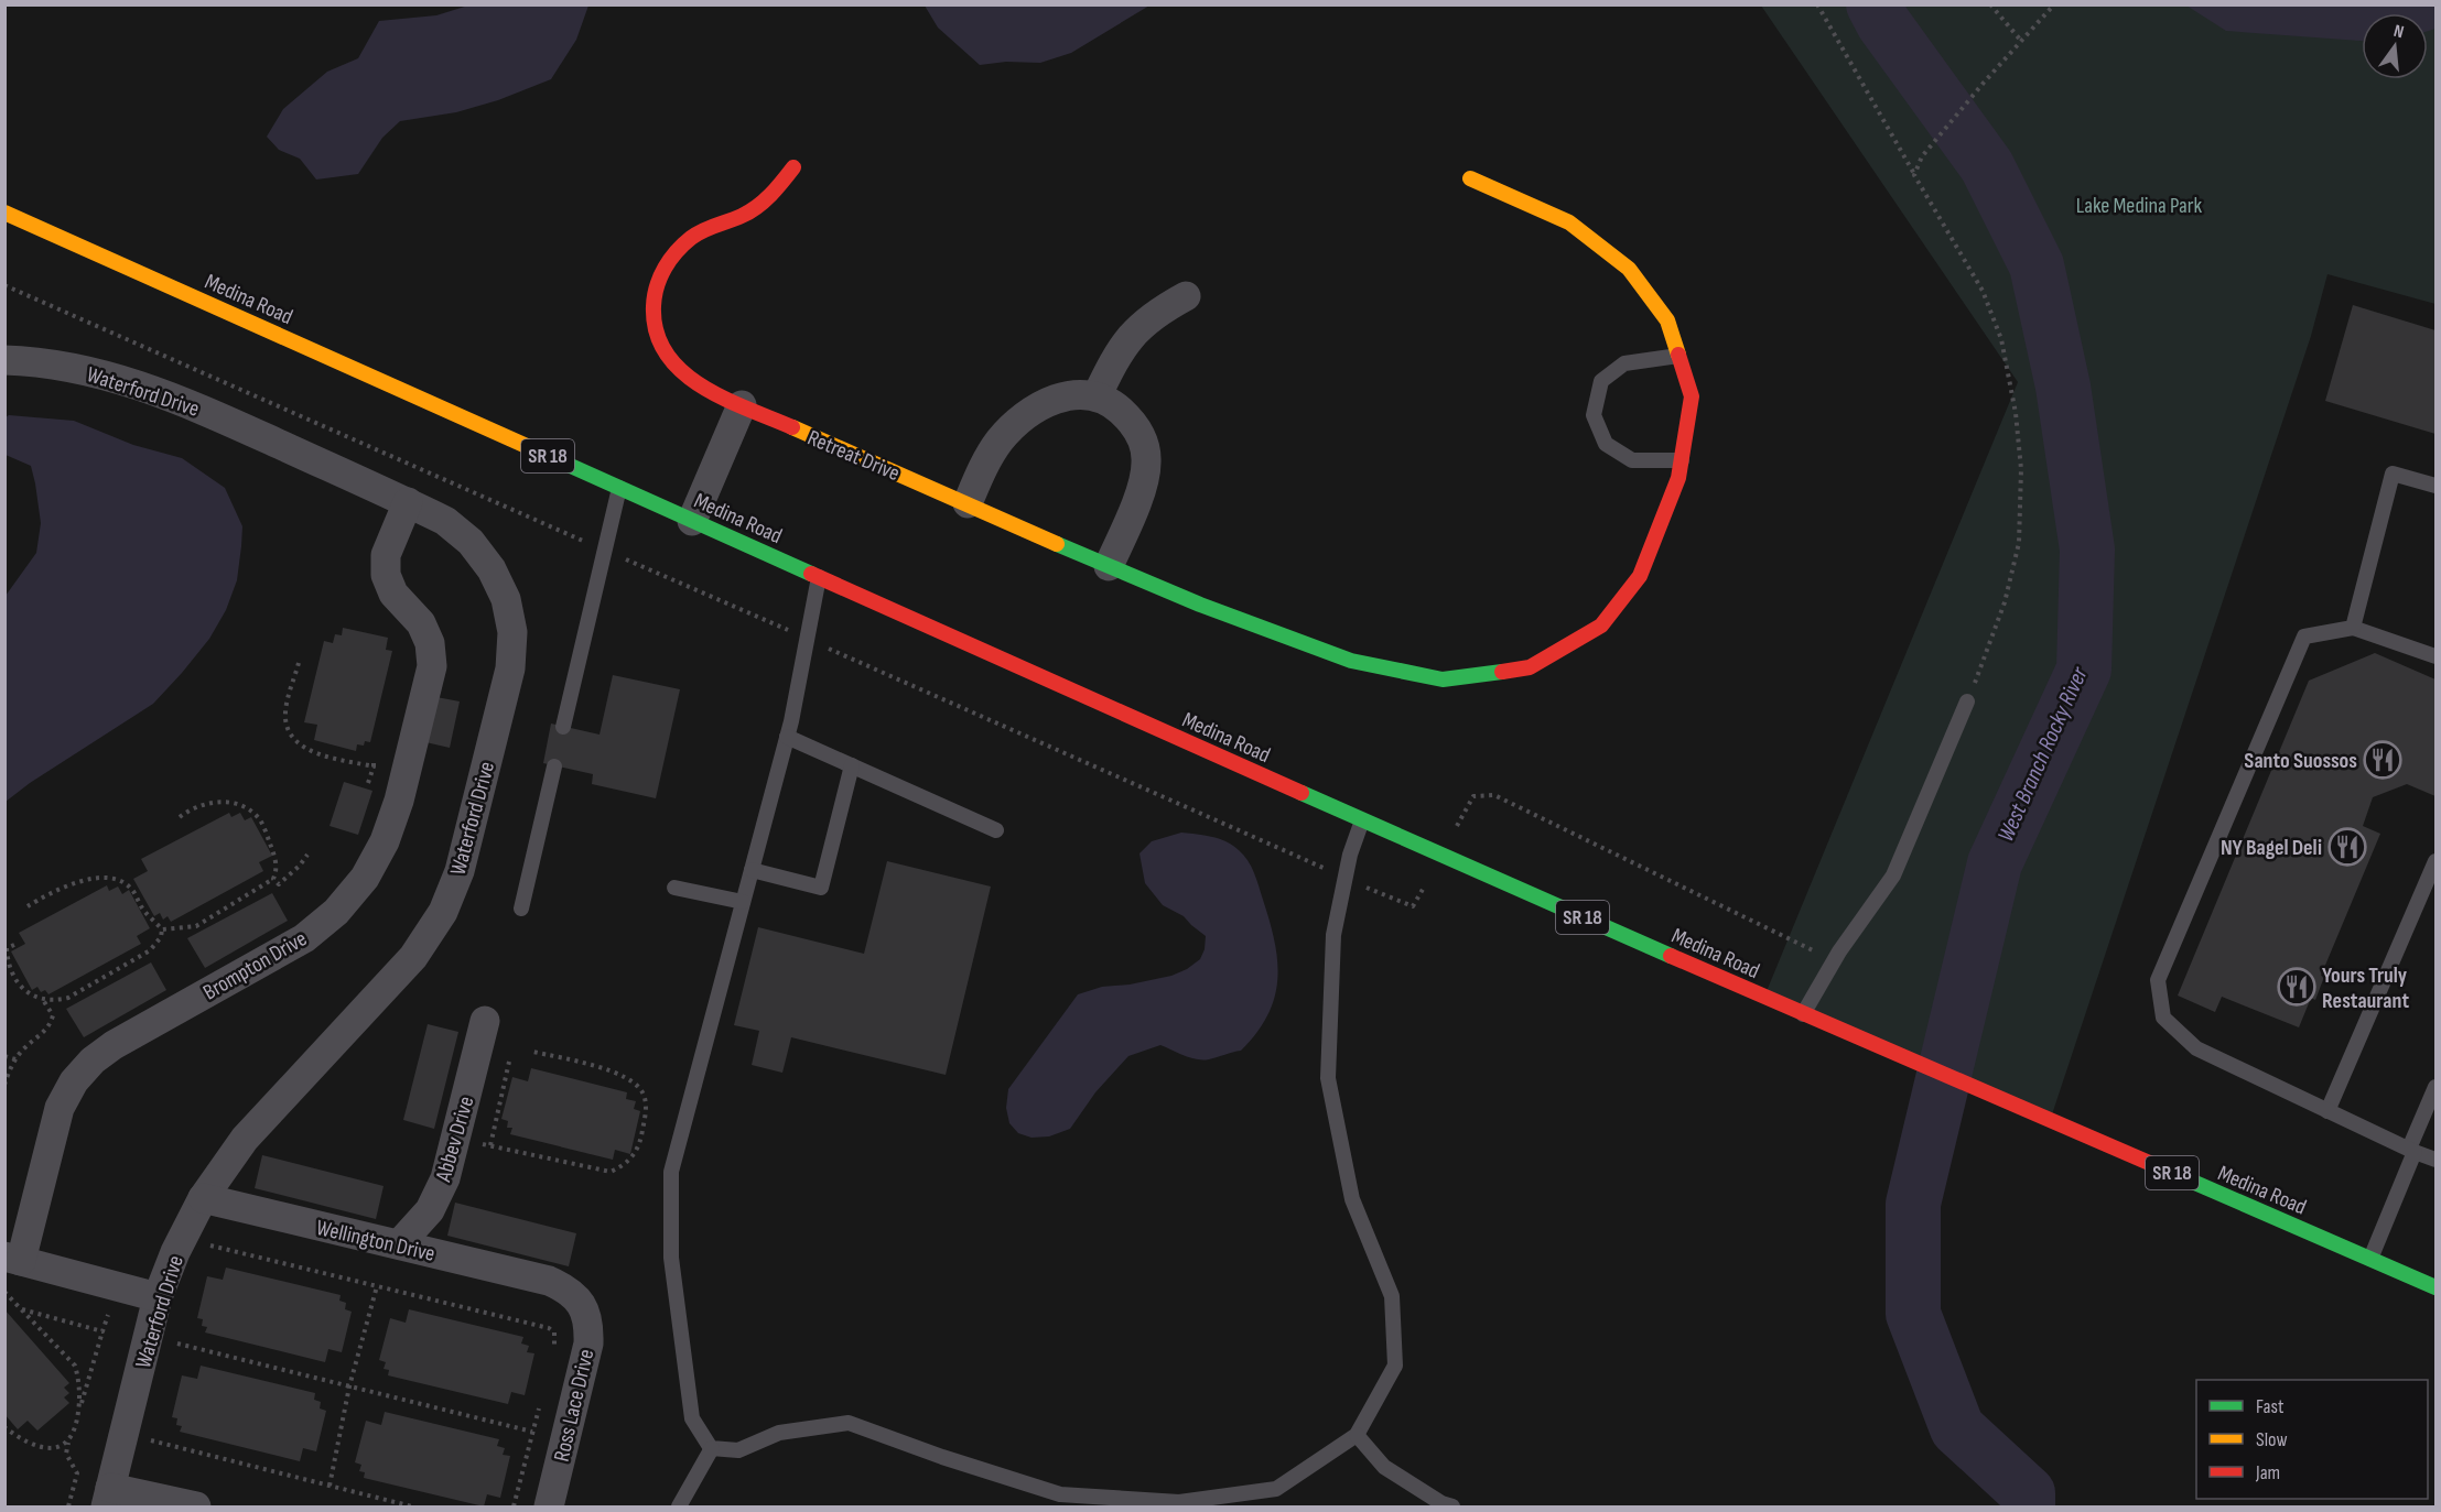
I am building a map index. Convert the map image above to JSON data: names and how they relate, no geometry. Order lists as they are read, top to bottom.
{
  "streets": {
    "main road": ["Medina Road", "Retreat Drive", "SR 18"],
    "street": [
      "Waterford Drive",
      "Brompton Drive",
      "Abbev Drive",
      "Wellington Drive",
      "Ross Lace Drive"
    ]
  },
  "crossings": [
    ["Waterford Drive", "Brompton Drive"],
    ["Waterford Drive", "Wellington Drive"],
    ["Abbev Drive", "Wellington Drive"],
    ["Wellington Drive", "Ross Lace Drive"]
  ],
  "water": ["West Branch Rocky River"],
  "parks": ["Lake Medina Park"],
  "places": {
    "restaurant": ["Santo Suossos", "NY Bagel Deli", "Yours Truly Restaurant"]
  },
  "legend": ["Fast", "Slow", "Jam"],
  "north": "top"
}
